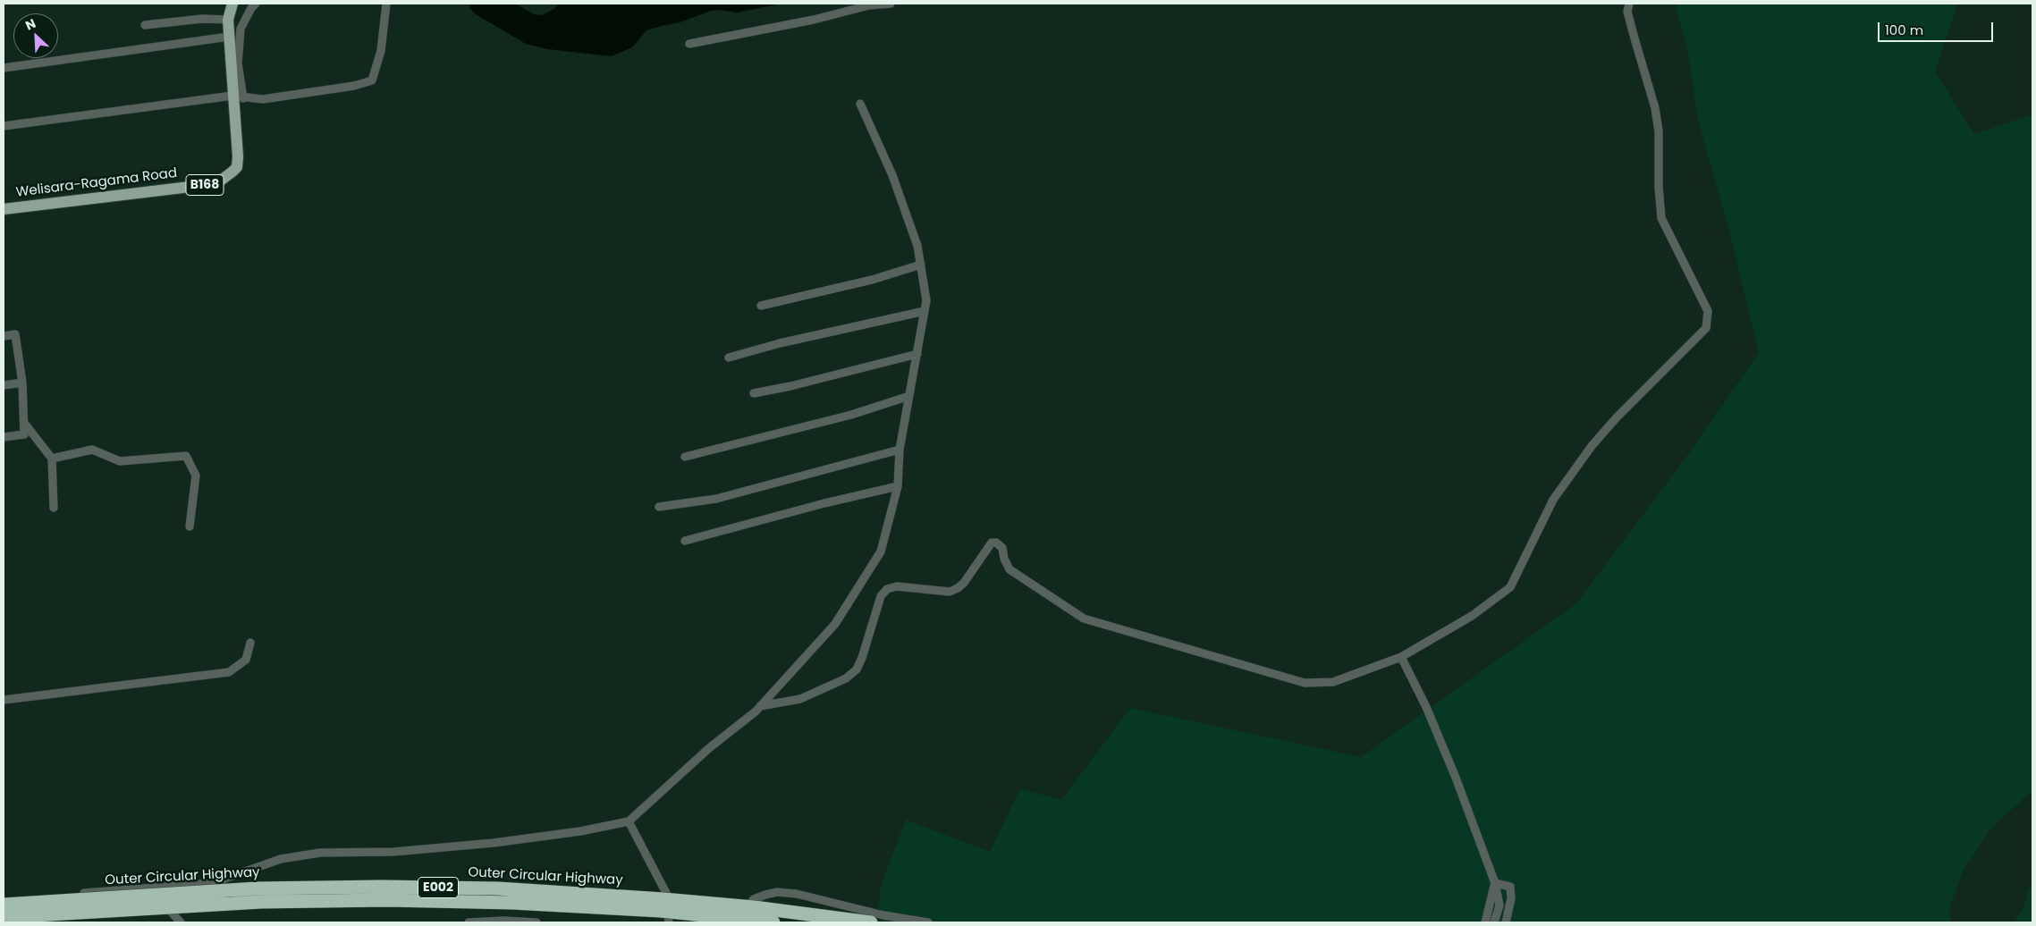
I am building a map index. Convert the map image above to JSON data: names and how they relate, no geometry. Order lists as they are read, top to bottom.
{
  "streets": {
    "highway": ["Outer Circular Highway", "E002"],
    "main road": ["Welisara-Ragama Road", "B168"]
  },
  "scale_bar": "100 m",
  "north": "top left"
}
